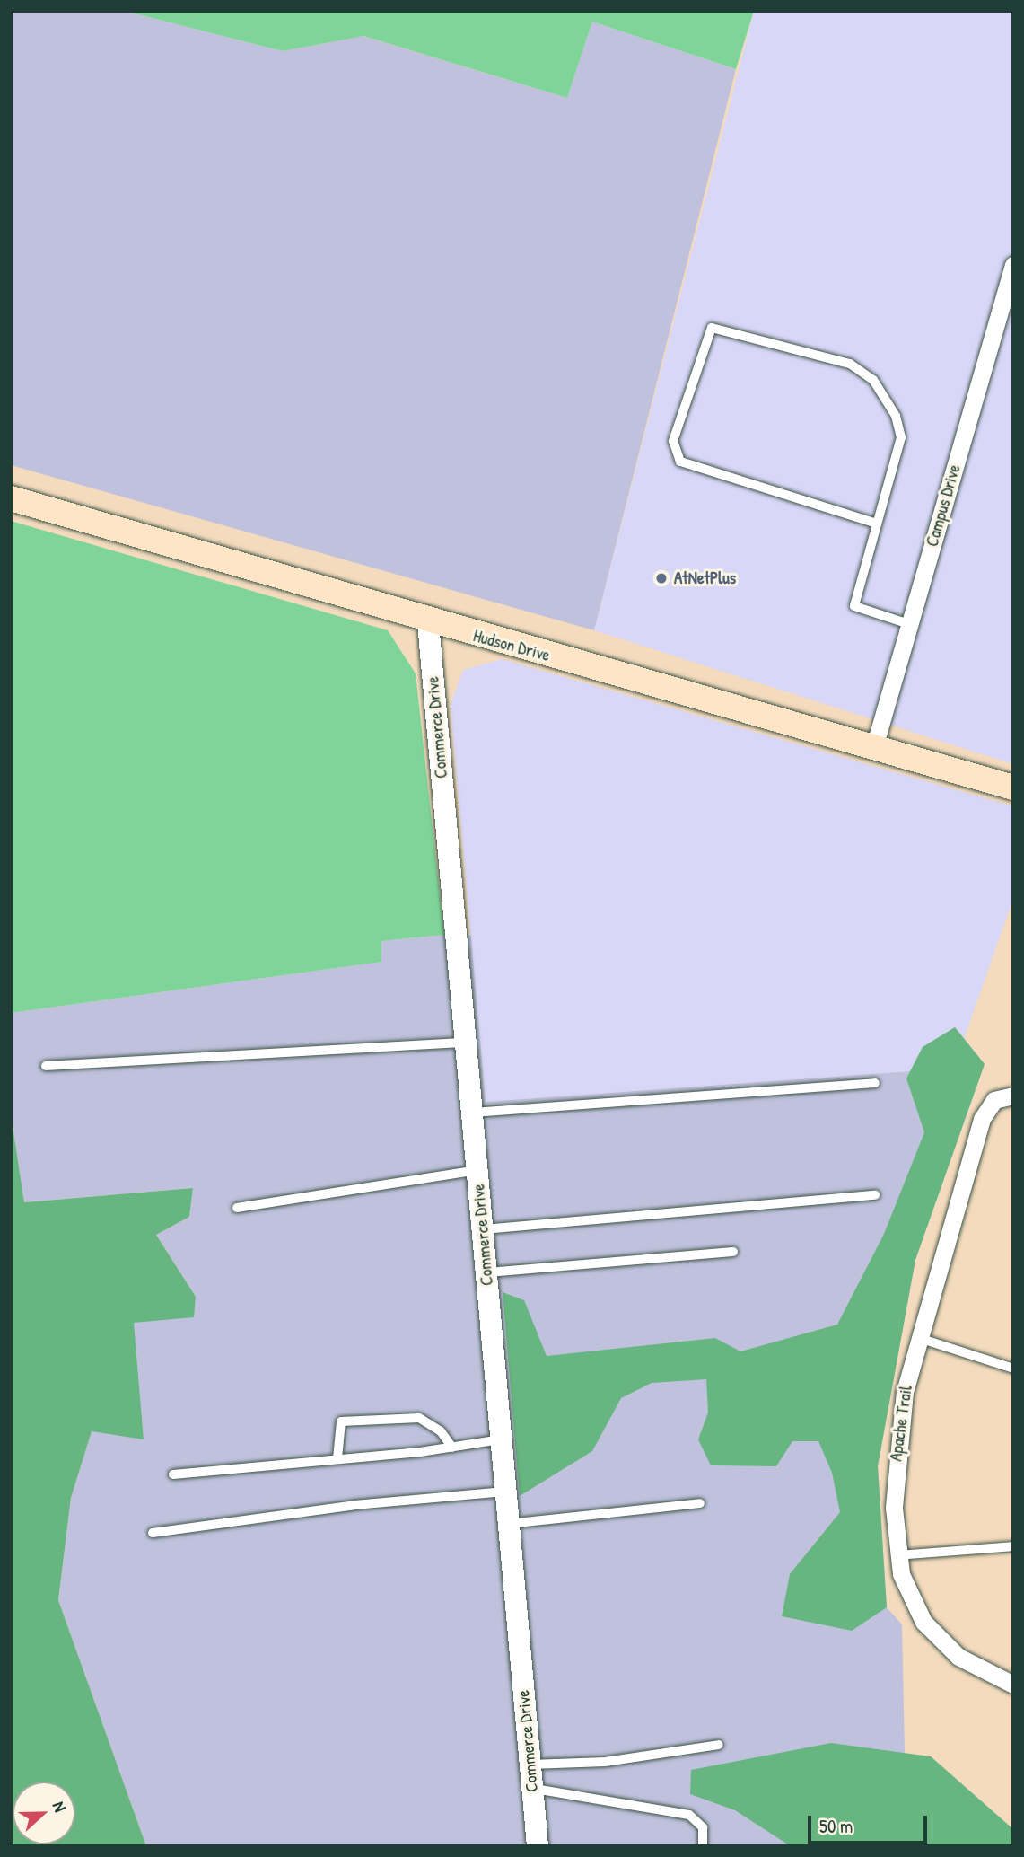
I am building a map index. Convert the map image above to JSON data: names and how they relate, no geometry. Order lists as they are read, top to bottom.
{
  "streets": {
    "main road": ["Hudson Drive"],
    "street": ["Campus Drive", "Commerce Drive", "Apache Trail"]
  },
  "crossings": [
    ["Campus Drive", "Hudson Drive"],
    ["Hudson Drive", "Commerce Drive"]
  ],
  "places": ["AtNetPlus"],
  "scale_bar": "50 m",
  "north": "right"
}
